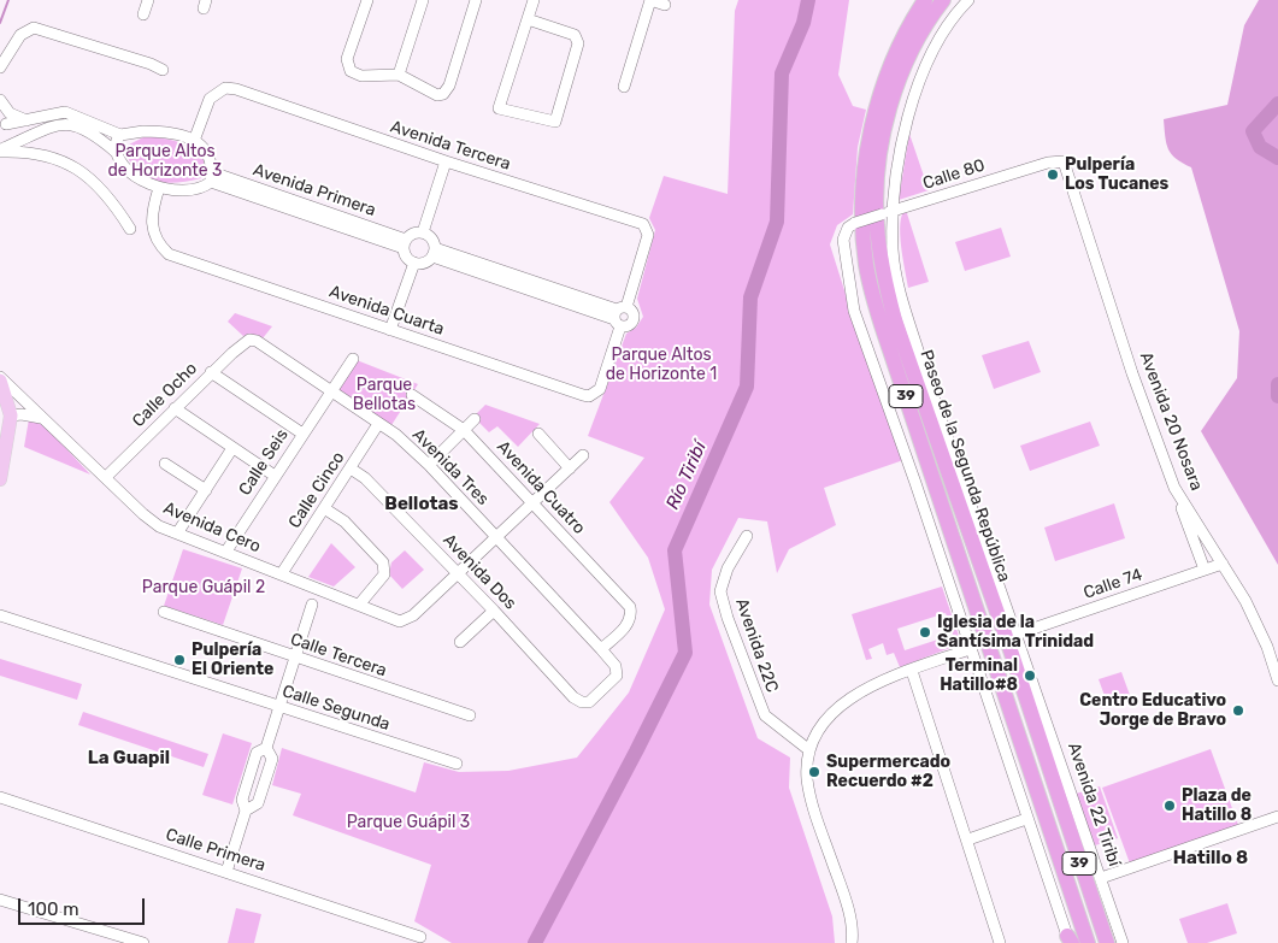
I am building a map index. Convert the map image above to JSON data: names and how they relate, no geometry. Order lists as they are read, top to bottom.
{
  "streets": {
    "highway": ["39", "Paseo de la Segunda República"],
    "street": [
      "Avenida Tercera",
      "Calle 80",
      "Avenida Primera",
      "Avenida Cuarta",
      "Calle Ocho",
      "Avenida 20 Nosara",
      "Calle Seis",
      "Avenida Tres",
      "Avenida Cuatro",
      "Calle Cinco",
      "Avenida Cero",
      "Avenida Dos",
      "Calle 74",
      "Avenida 22C",
      "Calle Tercera",
      "Calle Segunda",
      "Avenida 22 Tiribí",
      "Calle Primera"
    ]
  },
  "crossings": [
    ["Avenida Tercera", "Avenida Cuarta"],
    ["Calle 80", "Avenida 20 Nosara"],
    ["Calle 80", "Avenida 22 Tiribí"],
    ["Calle Ocho", "Avenida Tres"],
    ["Calle Ocho", "Avenida Cero"],
    ["Avenida 20 Nosara", "Calle 74"],
    ["Calle Seis", "Avenida Tres"],
    ["Calle Seis", "Avenida Cero"],
    ["Avenida Tres", "Avenida Cuatro"],
    ["Avenida Tres", "Calle Cinco"],
    ["Avenida Tres", "Avenida Dos"],
    ["Calle Cinco", "Avenida Cero"],
    ["Calle Cinco", "Avenida Dos"],
    ["Avenida Cero", "Avenida Dos"],
    ["Calle 74", "Avenida 22 Tiribí"]
  ],
  "districts": ["Bellotas", "La Guapil", "Hatillo 8"],
  "water": ["Río Tiribí"],
  "parks": [
    "Parque Altos de Horizonte 3",
    "Parque Altos de Horizonte 1",
    "Parque Bellotas",
    "Parque Guápil 2",
    "Parque Guápil 3"
  ],
  "places": [
    "Pulpería Los Tucanes",
    "Iglesia de la Santísima Trinidad",
    "Pulpería El Oriente",
    "Terminal Hatillo#8",
    "Centro Educativo Jorge de Bravo",
    "Supermercado Recuerdo #2",
    "Plaza de Hatillo 8"
  ],
  "scale_bar": "100 m"
}
